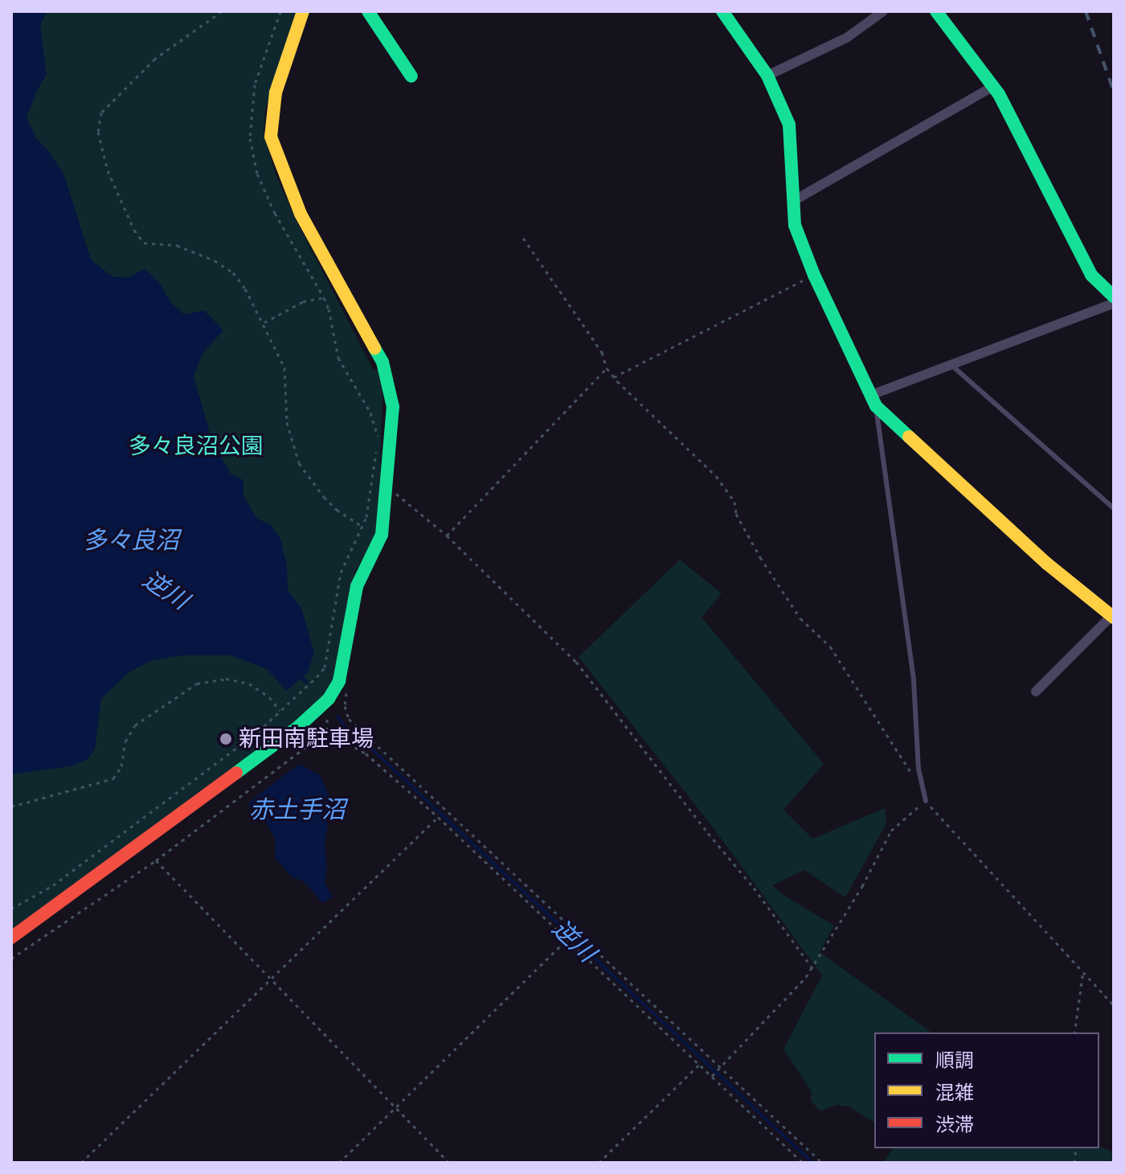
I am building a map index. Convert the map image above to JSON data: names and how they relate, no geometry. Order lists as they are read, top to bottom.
{
  "water": ["多々良沼", "逆川", "赤土手沼"],
  "parks": ["多々良沼公園"],
  "places": ["新田南駐車場"],
  "legend": ["順調", "混雑", "渋滞"]
}
